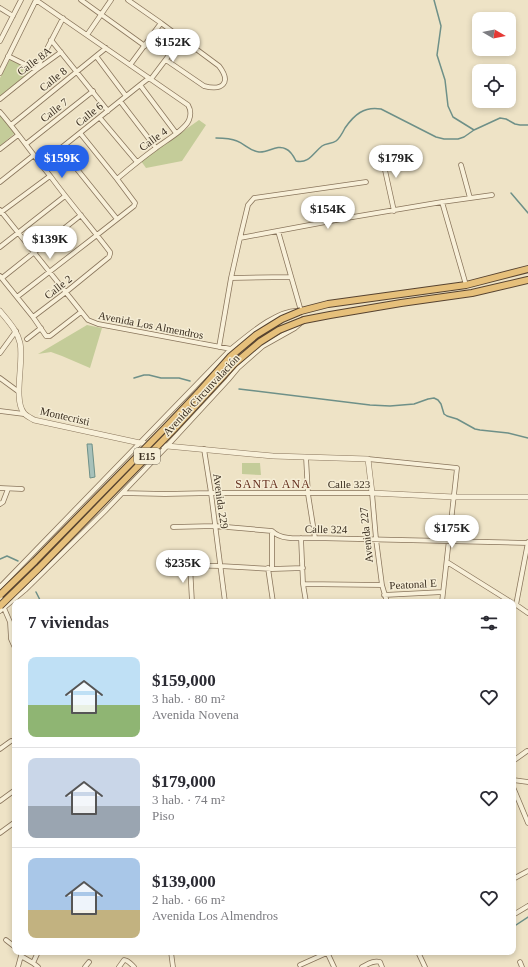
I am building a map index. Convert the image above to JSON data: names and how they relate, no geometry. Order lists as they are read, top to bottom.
{
  "streets": {
    "highway": ["Avenida Circunvalación", "E15"],
    "street": [
      "Calle 8A",
      "Calle 8",
      "Calle 7",
      "Calle 6",
      "Calle 4",
      "Calle 2",
      "Avenida Los Almendros",
      "Montecristi",
      "Calle 323",
      "Avenida 229",
      "Calle 324",
      "Avenida 227",
      "Peatonal E"
    ]
  },
  "crossings": [
    ["Calle 6", "Calle 4"],
    ["Calle 2", "Avenida Los Almendros"],
    ["Avenida Los Almendros", "Avenida Circunvalación"],
    ["Avenida Circunvalación", "Montecristi"],
    ["Avenida Circunvalación", "Calle 323"],
    ["Montecristi", "Avenida 229"],
    ["Montecristi", "Avenida 227"],
    ["Calle 323", "Avenida 229"],
    ["Calle 323", "Avenida 227"],
    ["Avenida 229", "Calle 324"],
    ["Calle 324", "Avenida 227"],
    ["Avenida 227", "Peatonal E"]
  ],
  "districts": ["SANTA ANA"],
  "north": "right",
  "page": {
    "price": [
      "$152K",
      "$159K",
      "$179K",
      "$154K",
      "$139K",
      "$175K",
      "$235K"
    ],
    "heading": "7 viviendas",
    "list": [
      {
        "name": "$159,000",
        "note": "3 hab. · 80 m² · Avenida Novena"
      },
      {
        "name": "$179,000",
        "note": "3 hab. · 74 m² · Piso"
      },
      {
        "name": "$139,000",
        "note": "2 hab. · 66 m² · Avenida Los Almendros"
      }
    ]
  }
}
